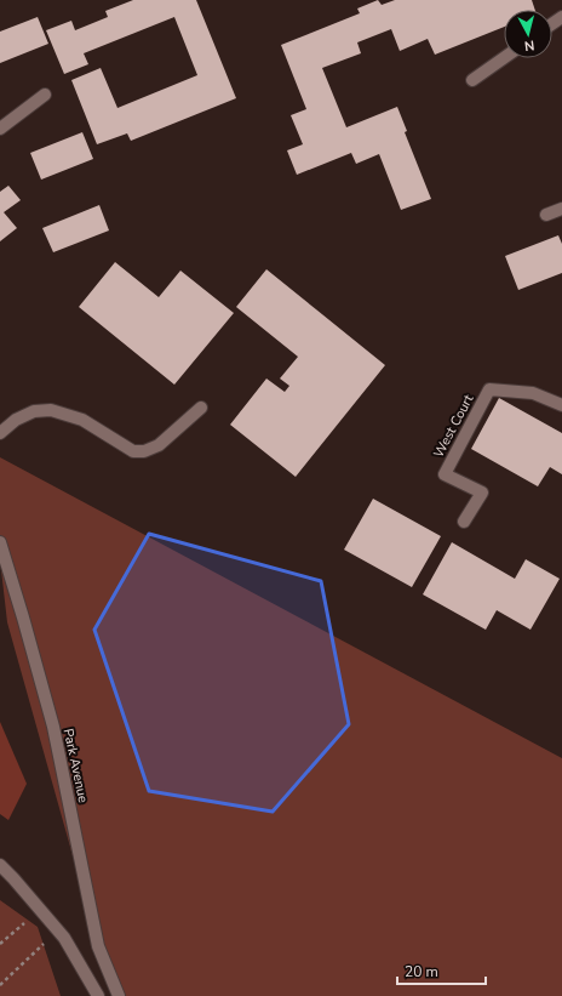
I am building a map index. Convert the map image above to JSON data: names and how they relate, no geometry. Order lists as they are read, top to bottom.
{
  "streets": {
    "street": ["West Court", "Park Avenue"]
  },
  "scale_bar": "20 m",
  "north": "bottom"
}
